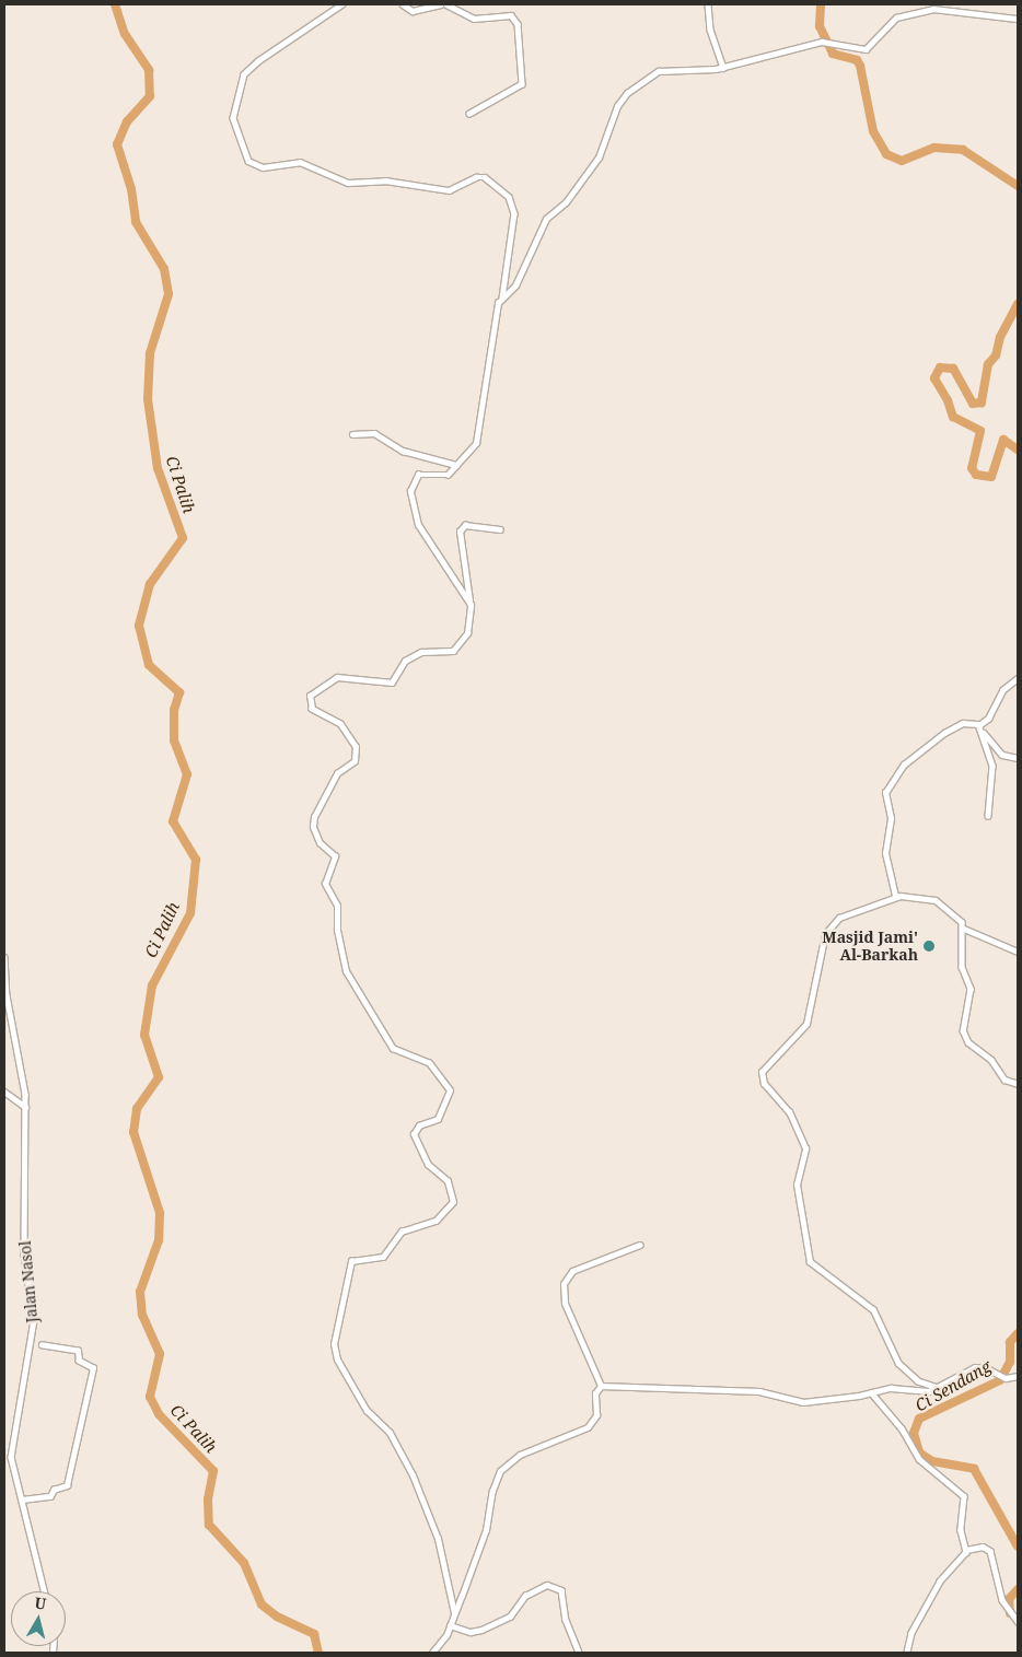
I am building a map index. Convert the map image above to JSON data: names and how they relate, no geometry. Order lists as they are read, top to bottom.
{
  "streets": {
    "street": ["Jalan Nasol"]
  },
  "water": ["Ci Palih", "Ci Sendang"],
  "places": ["Masjid Jami' Al-Barkah"],
  "north": "top"
}
